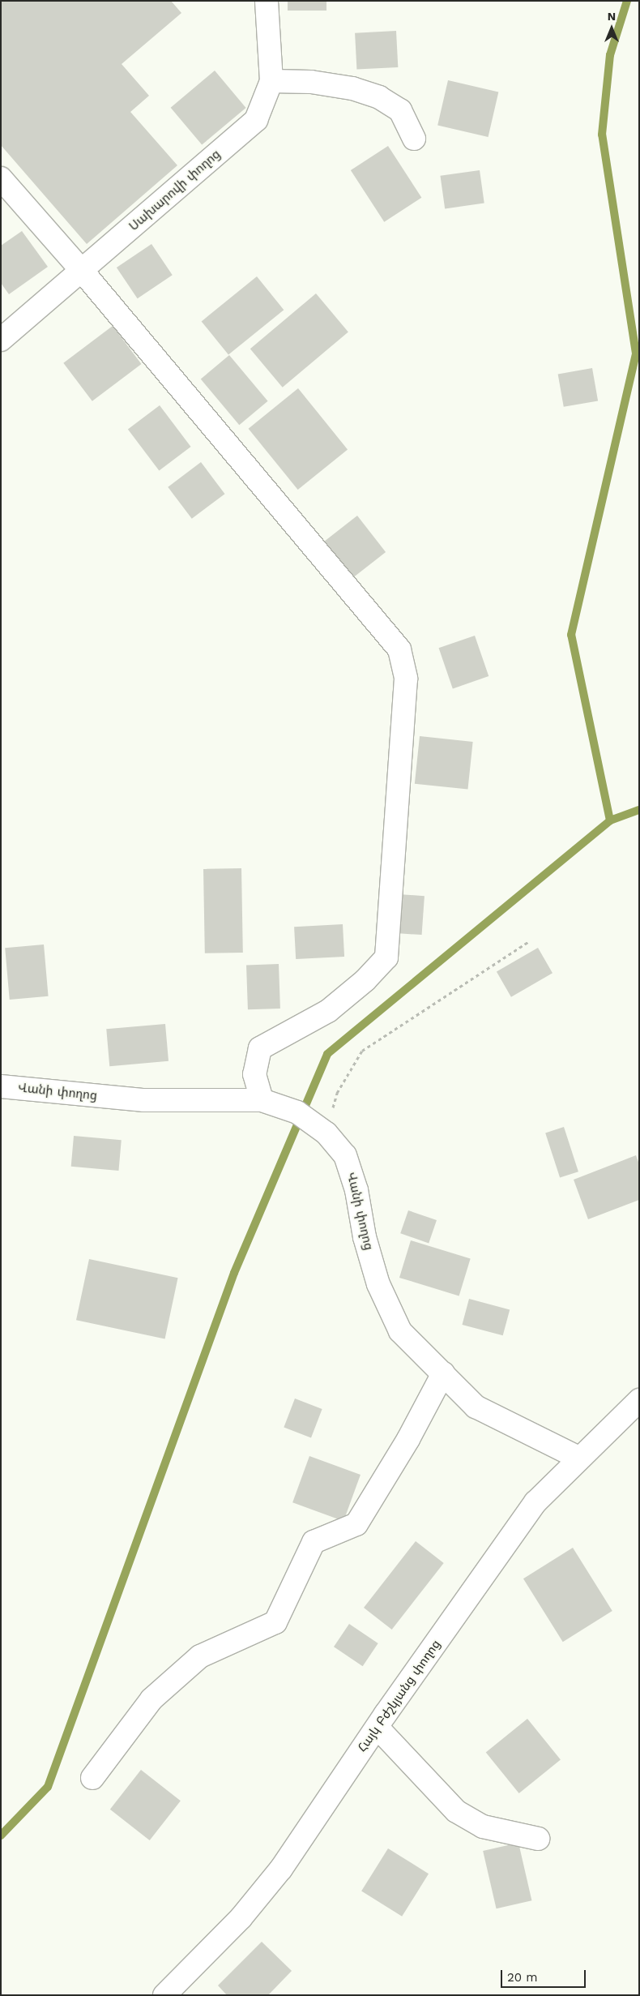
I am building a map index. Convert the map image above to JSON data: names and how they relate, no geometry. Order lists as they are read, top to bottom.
{
  "streets": {
    "street": ["Սախարովի փողոց", "Վանի փողոց", "Հայկ Բժշկյանց փողոց"]
  },
  "crossings": [
    ["Վանի փողոց", "Հայկ Բժշկյանց փողոց"]
  ],
  "scale_bar": "20 m",
  "north": "top"
}
